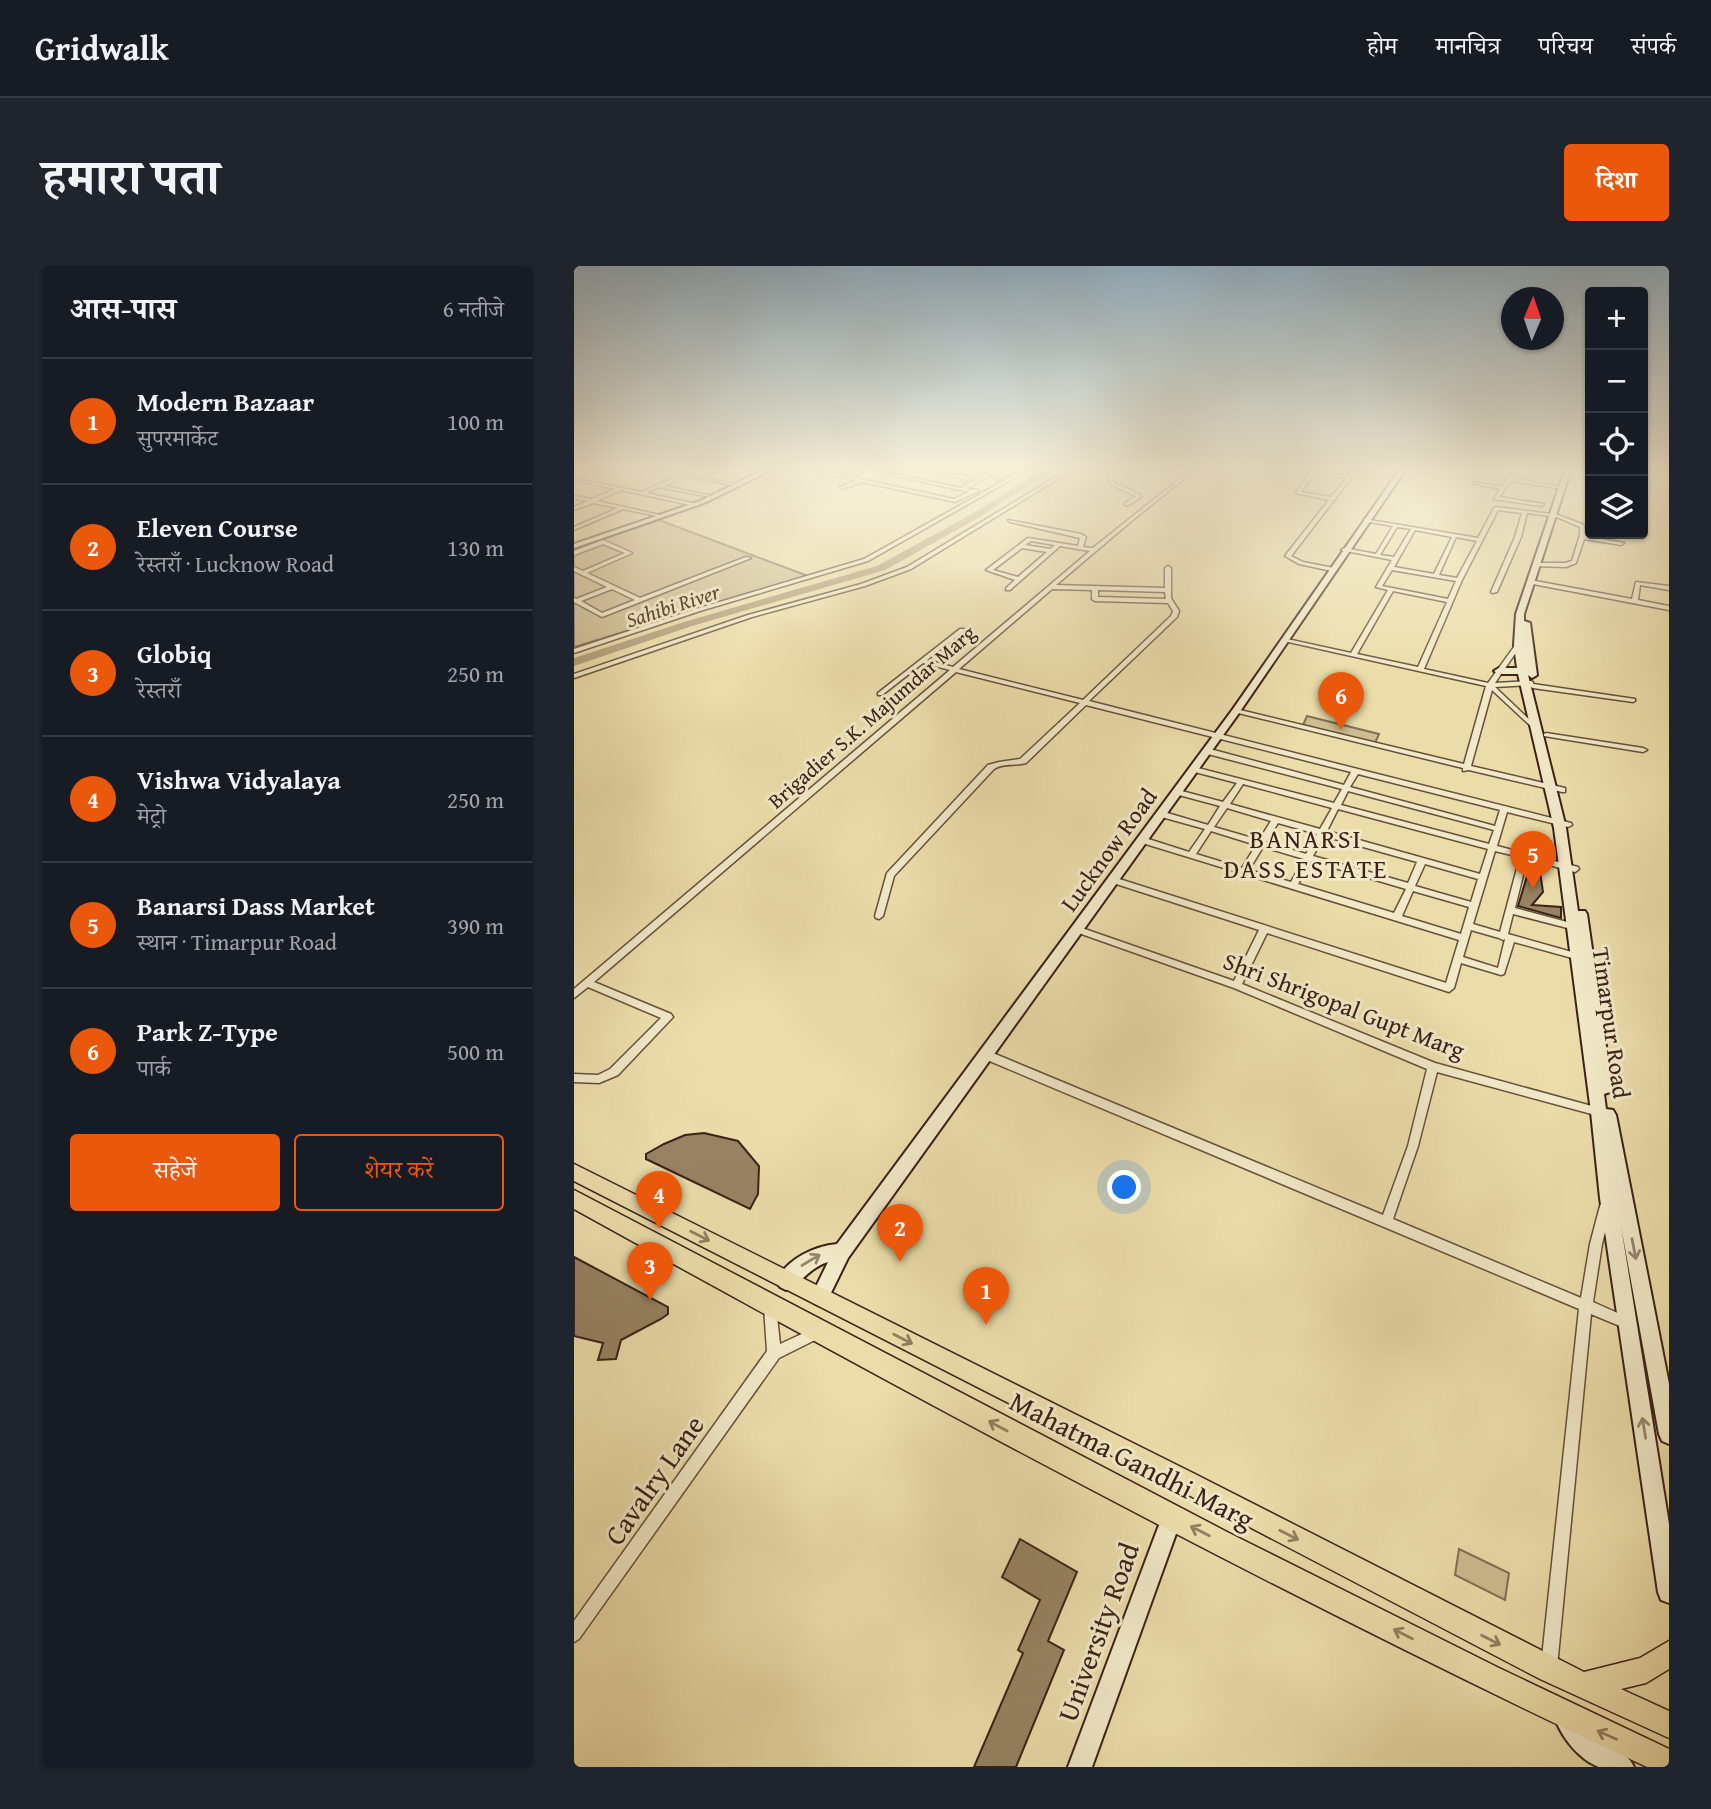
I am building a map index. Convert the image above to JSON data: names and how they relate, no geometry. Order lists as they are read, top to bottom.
{
  "streets": {
    "main road": ["Mahatma Gandhi Marg"],
    "street": [
      "Brigadier S.K. Majumdar Marg",
      "Lucknow Road",
      "Shri Shrigopal Gupt Marg",
      "Timarpur Road",
      "Cavalry Lane",
      "University Road"
    ]
  },
  "crossings": [
    ["Lucknow Road", "Shri Shrigopal Gupt Marg"],
    ["Lucknow Road", "Mahatma Gandhi Marg"],
    ["Shri Shrigopal Gupt Marg", "Timarpur Road"],
    ["Mahatma Gandhi Marg", "Cavalry Lane"],
    ["Mahatma Gandhi Marg", "University Road"]
  ],
  "districts": ["BANARSI DASS ESTATE"],
  "water": ["Sahibi River"],
  "north": "top",
  "page": {
    "header": "Gridwalk",
    "nav": [
      "होम",
      "मानचित्र",
      "परिचय",
      "संपर्क"
    ],
    "title": "हमारा पता",
    "buttons": [
      "दिशा",
      ["सहेजें", "शेयर करें"]
    ],
    "heading": ["आस-पास", "6 नतीजे"],
    "map_buttons": ["+", "−"],
    "list": [
      {
        "mark": "1",
        "name": "Modern Bazaar",
        "note": "सुपरमार्केट",
        "value": "100 m"
      },
      {
        "mark": "2",
        "name": "Eleven Course",
        "note": "रेस्तराँ · Lucknow Road",
        "value": "130 m"
      },
      {
        "mark": "3",
        "name": "Globiq",
        "note": "रेस्तराँ",
        "value": "250 m"
      },
      {
        "mark": "4",
        "name": "Vishwa Vidyalaya",
        "note": "मेट्रो",
        "value": "250 m"
      },
      {
        "mark": "5",
        "name": "Banarsi Dass Market",
        "note": "स्थान · Timarpur Road",
        "value": "390 m"
      },
      {
        "mark": "6",
        "name": "Park Z-Type",
        "note": "पार्क",
        "value": "500 m"
      }
    ],
    "pins": [
      "6",
      "5",
      "4",
      "2",
      "3",
      "1"
    ]
  }
}
